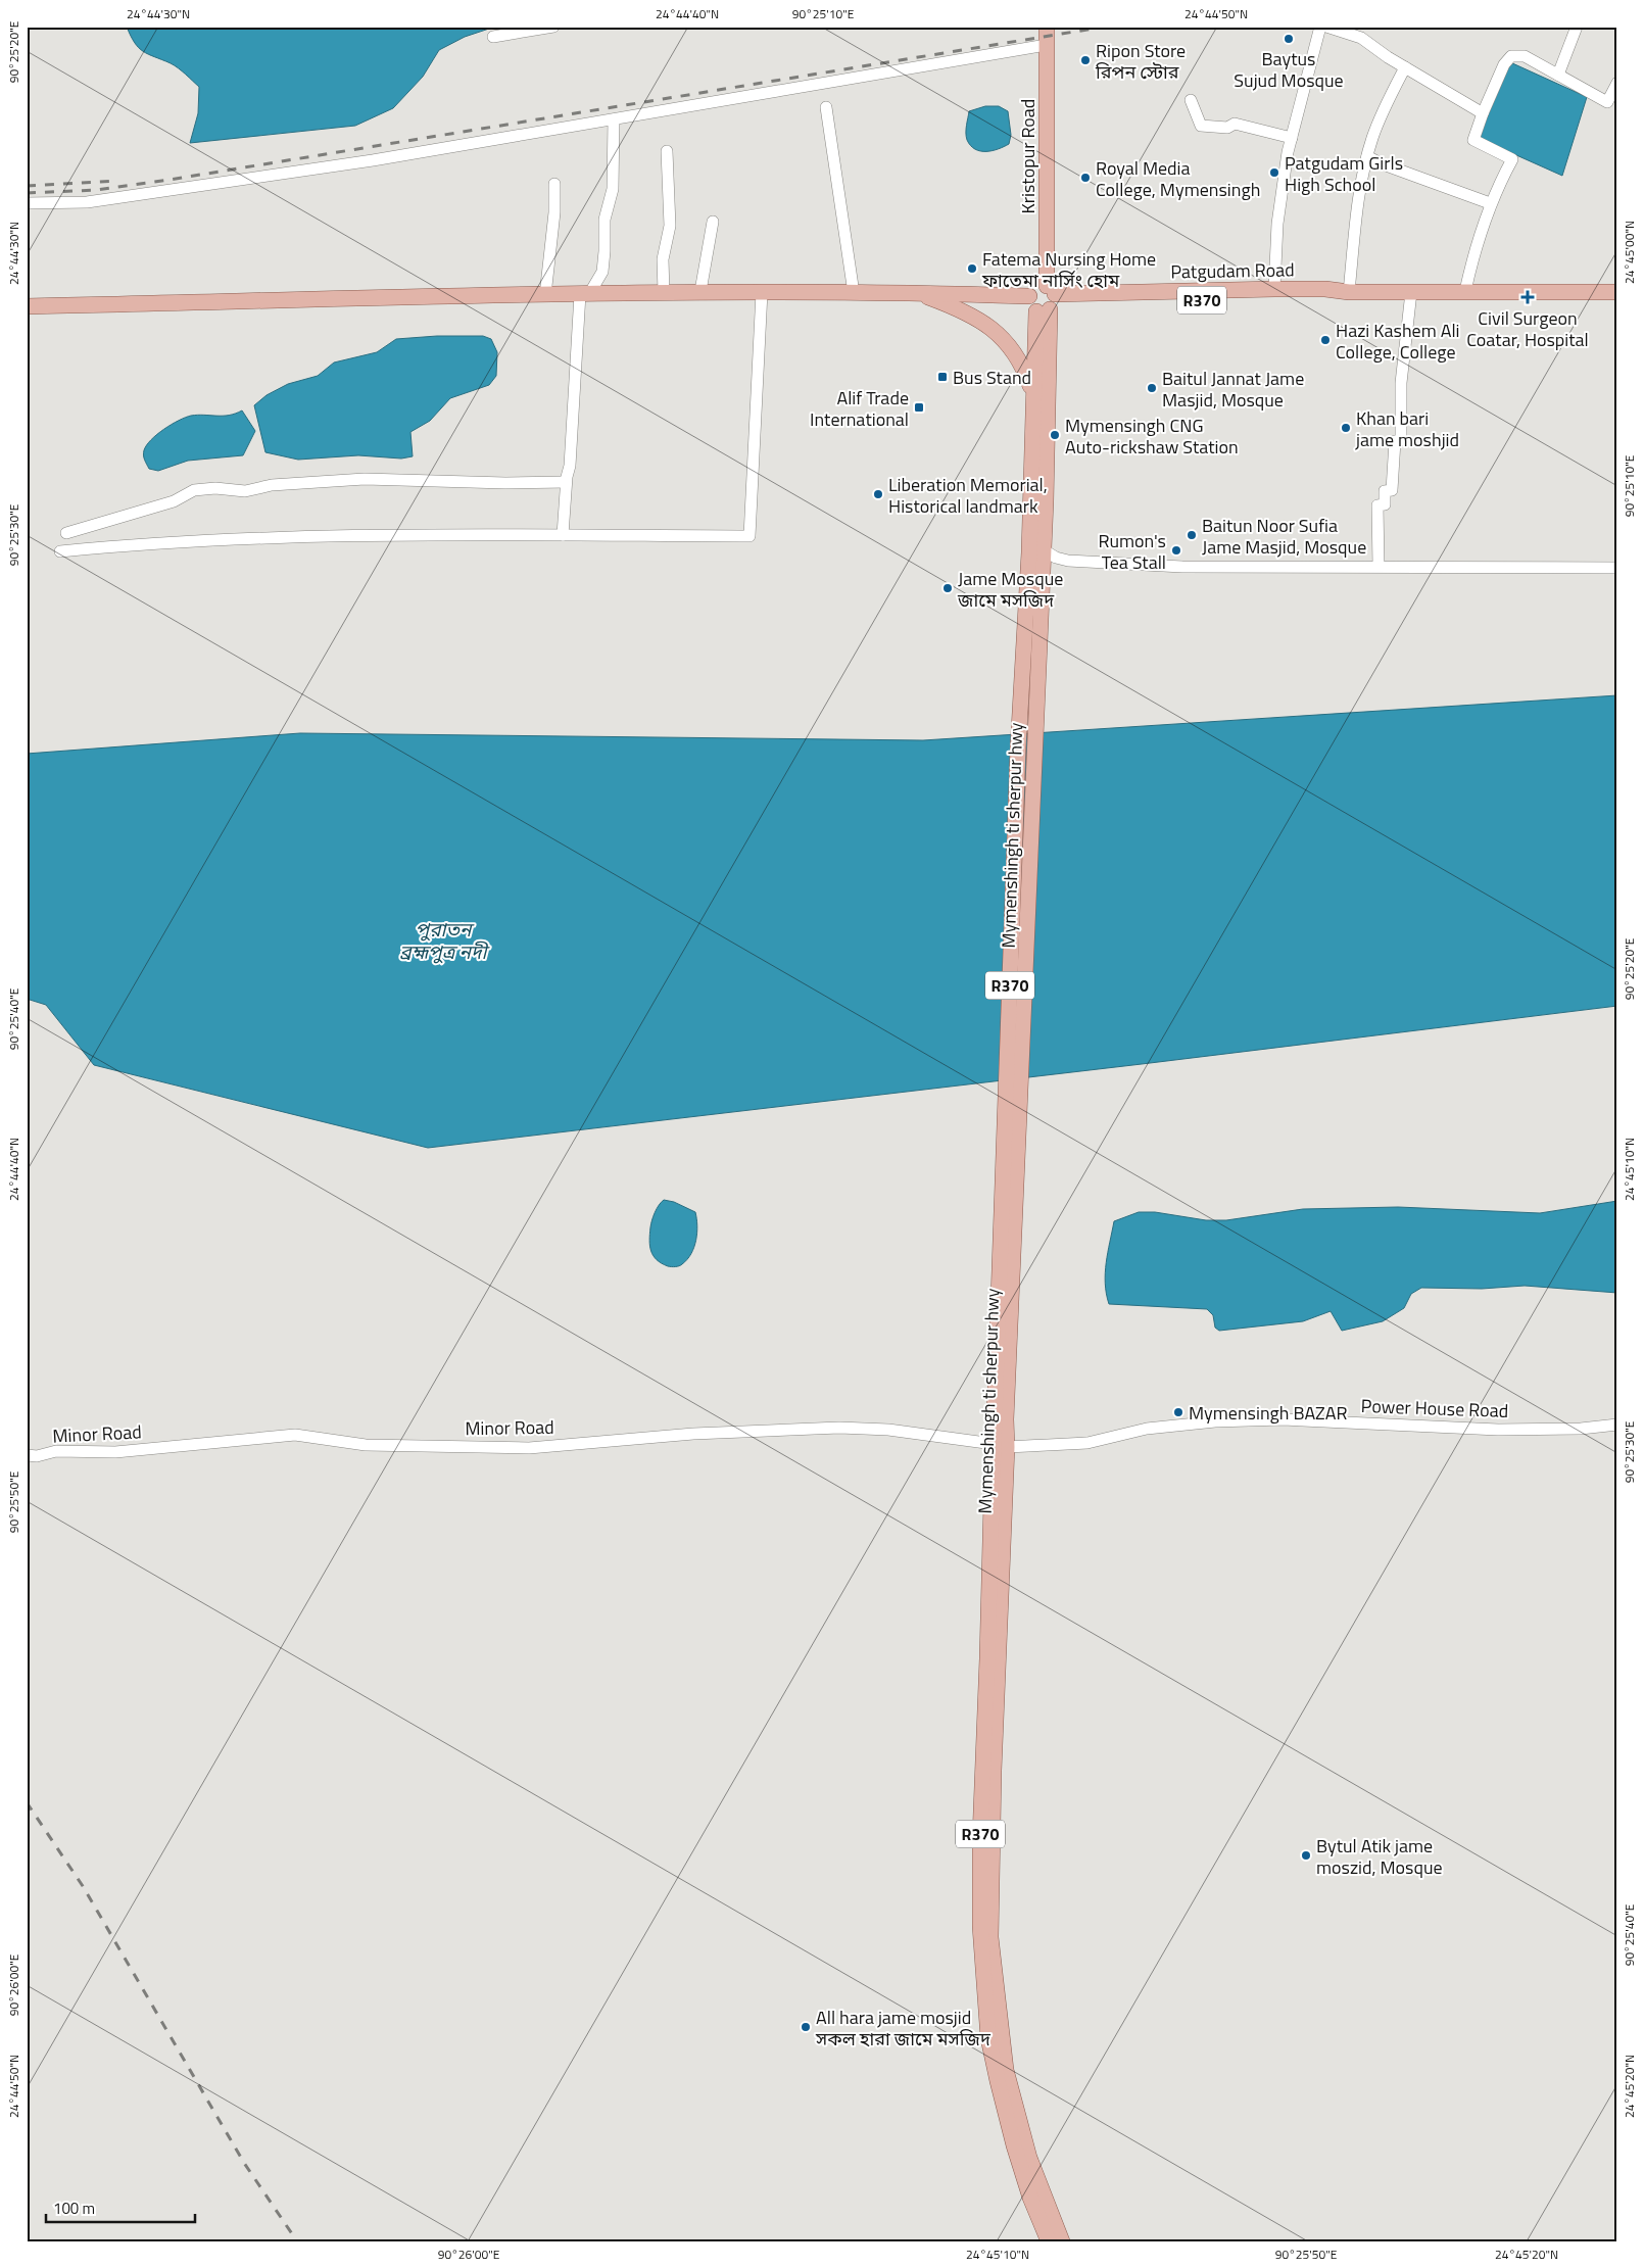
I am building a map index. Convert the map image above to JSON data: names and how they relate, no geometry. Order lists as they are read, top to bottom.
{
  "streets": {
    "main road": [
      "Kristopur Road",
      "Patgudam Road",
      "R370",
      "Mymenshingh ti sherpur hwy"
    ],
    "street": ["Power House Road", "Minor Road"]
  },
  "crossings": [
    ["Kristopur Road", "Patgudam Road"],
    ["Kristopur Road", "Mymenshingh ti sherpur hwy"],
    ["Mymenshingh ti sherpur hwy", "Power House Road"],
    ["Mymenshingh ti sherpur hwy", "Minor Road"],
    ["Power House Road", "Minor Road"]
  ],
  "water": ["পুরাতন ব্রহ্মপুত্র নদী"],
  "places": {
    "other": [
      "Baytus Sujud Mosque",
      "Ripon Store রিপন স্টোর",
      "Patgudam Girls High School",
      "Royal Media College, Mymensingh",
      "Fatema Nursing Home ফাতেমা নার্সিং হোম",
      "Hazi Kashem Ali College, College",
      "Baitul Jannat Jame Masjid, Mosque",
      "Khan bari jame moshjid",
      "Mymensingh CNG Auto-rickshaw Station",
      "Liberation Memorial, Historical landmark",
      "Baitun Noor Sufia Jame Masjid, Mosque",
      "Rumon's Tea Stall",
      "Jame Mosque জামে মসজিদ",
      "Mymensingh BAZAR",
      "Bytul Atik jame moszid, Mosque",
      "All hara jame mosjid সকল হারা জামে মসজিদ"
    ],
    "health": ["Civil Surgeon Coatar, Hospital"],
    "transit": ["Bus Stand", "Alif Trade International"]
  },
  "scale_bar": "100 m",
  "coordinates": [
    "24°44'30\"N",
    "24°44'40\"N",
    "90°25'10\"E",
    "24°44'50\"N",
    "90°25'20\"E",
    "24°45'00\"N",
    "90°25'30\"E",
    "90°25'40\"E",
    "24°45'10\"N",
    "90°25'50\"E",
    "90°26'00\"E",
    "24°45'20\"N"
  ]
}
